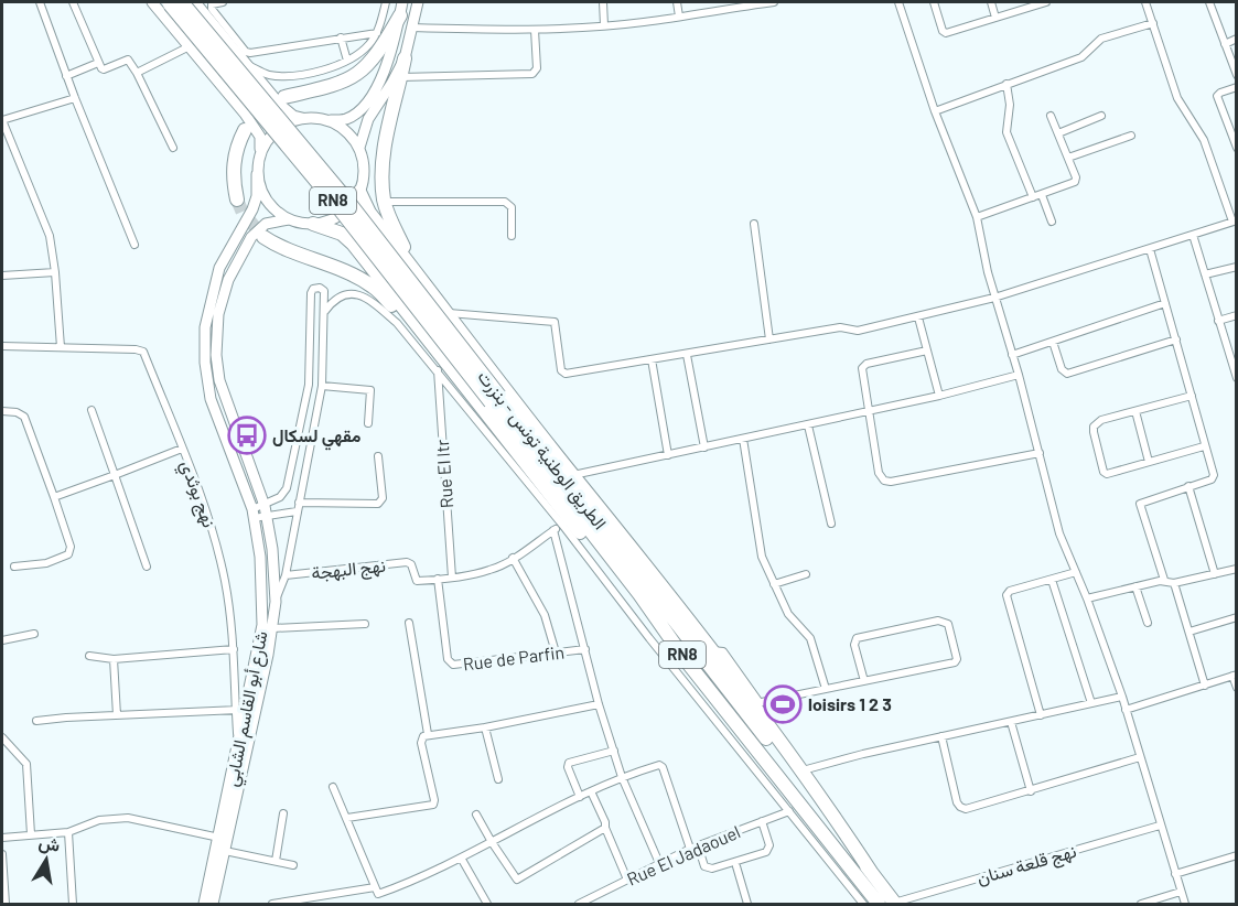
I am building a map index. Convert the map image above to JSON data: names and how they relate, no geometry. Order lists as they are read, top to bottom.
{
  "streets": {
    "highway": ["RN8", "الطريق الوطنية تونس - بنزرت"],
    "street": [
      "Rue El Itr",
      "نهج بوثدي",
      "نهج البهجة",
      "Rue de Parfin",
      "شارع أبو القاسم الشابي",
      "Rue El Jadaouel",
      "نهج قلعة سنان"
    ]
  },
  "crossings": [
    ["RN8", "الطريق الوطنية تونس - بنزرت"],
    ["RN8", "شارع أبو القاسم الشابي"],
    ["الطريق الوطنية تونس - بنزرت", "نهج قلعة سنان"],
    ["نهج بوثدي", "شارع أبو القاسم الشابي"],
    ["نهج البهجة", "Rue de Parfin"]
  ],
  "places": {
    "bus stop": ["مقهي لسكال"],
    "sports": ["loisirs 1 2 3"]
  },
  "north": "top"
}
